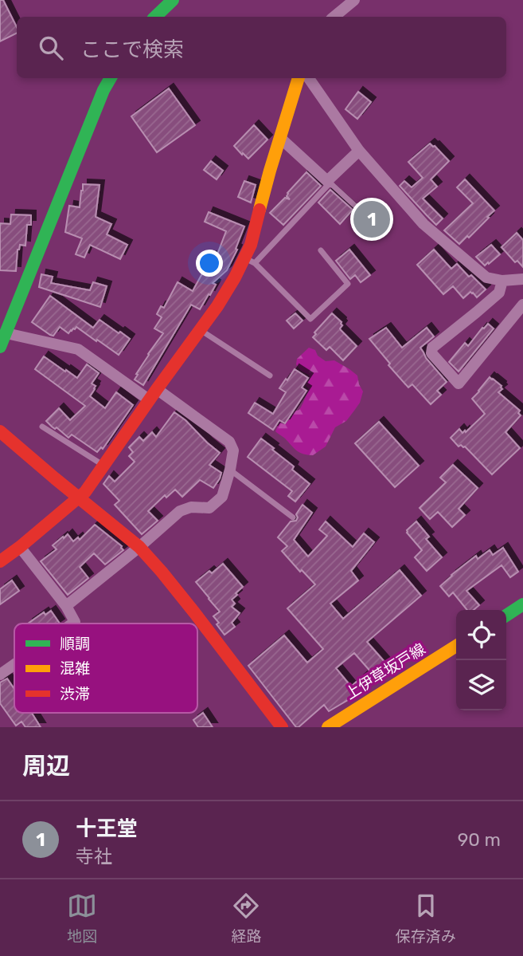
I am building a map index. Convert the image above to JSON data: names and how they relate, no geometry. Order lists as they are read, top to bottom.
{
  "streets": {
    "street": ["上伊草坂戸線"]
  },
  "legend": ["順調", "混雑", "渋滞"],
  "page": {
    "search": "ここで検索",
    "pins": "1",
    "heading": "周辺",
    "list": [
      {
        "mark": "1",
        "name": "十王堂",
        "note": "寺社",
        "value": "90 m"
      }
    ],
    "nav": ["地図", "経路", "保存済み"]
  }
}
